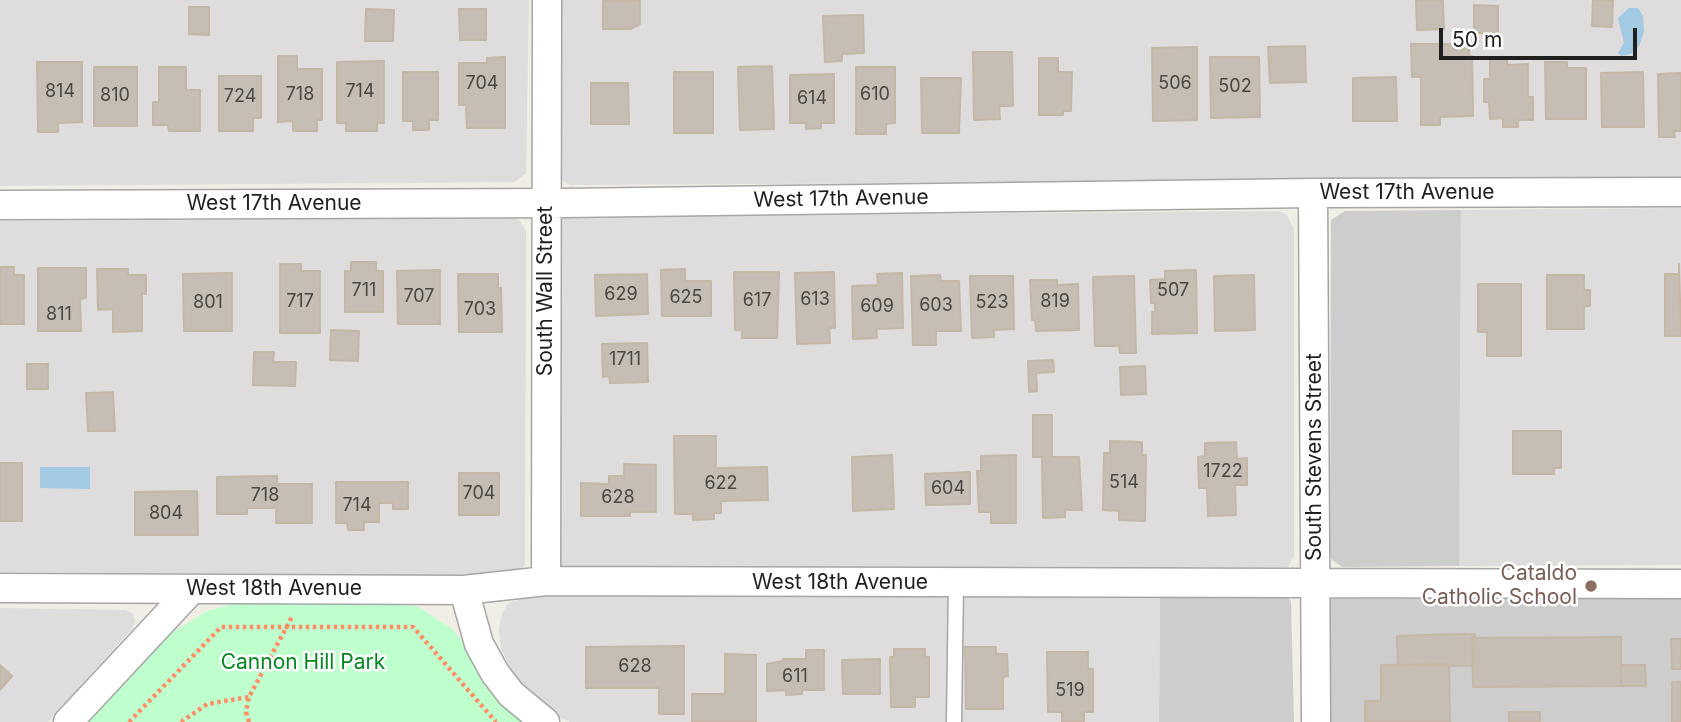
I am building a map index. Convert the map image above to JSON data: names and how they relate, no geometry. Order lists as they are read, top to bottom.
{
  "streets": {
    "street": [
      "West 17th Avenue",
      "South Wall Street",
      "South Stevens Street",
      "West 18th Avenue"
    ]
  },
  "crossings": [
    ["West 17th Avenue", "South Wall Street"],
    ["West 17th Avenue", "South Stevens Street"],
    ["South Wall Street", "West 18th Avenue"],
    ["South Stevens Street", "West 18th Avenue"]
  ],
  "parks": ["Cannon Hill Park"],
  "places": ["Cataldo Catholic School"],
  "house_numbers": [
    "704",
    "506",
    "502",
    "814",
    "714",
    "718",
    "610",
    "810",
    "724",
    "614",
    "711",
    "507",
    "629",
    "707",
    "625",
    "613",
    "617",
    "717",
    "819",
    "801",
    "523",
    "603",
    "609",
    "703",
    "811",
    "1711",
    "1722",
    "514",
    "622",
    "604",
    "704",
    "718",
    "628",
    "714",
    "804",
    "628",
    "611",
    "519"
  ],
  "scale_bar": "50 m"
}
